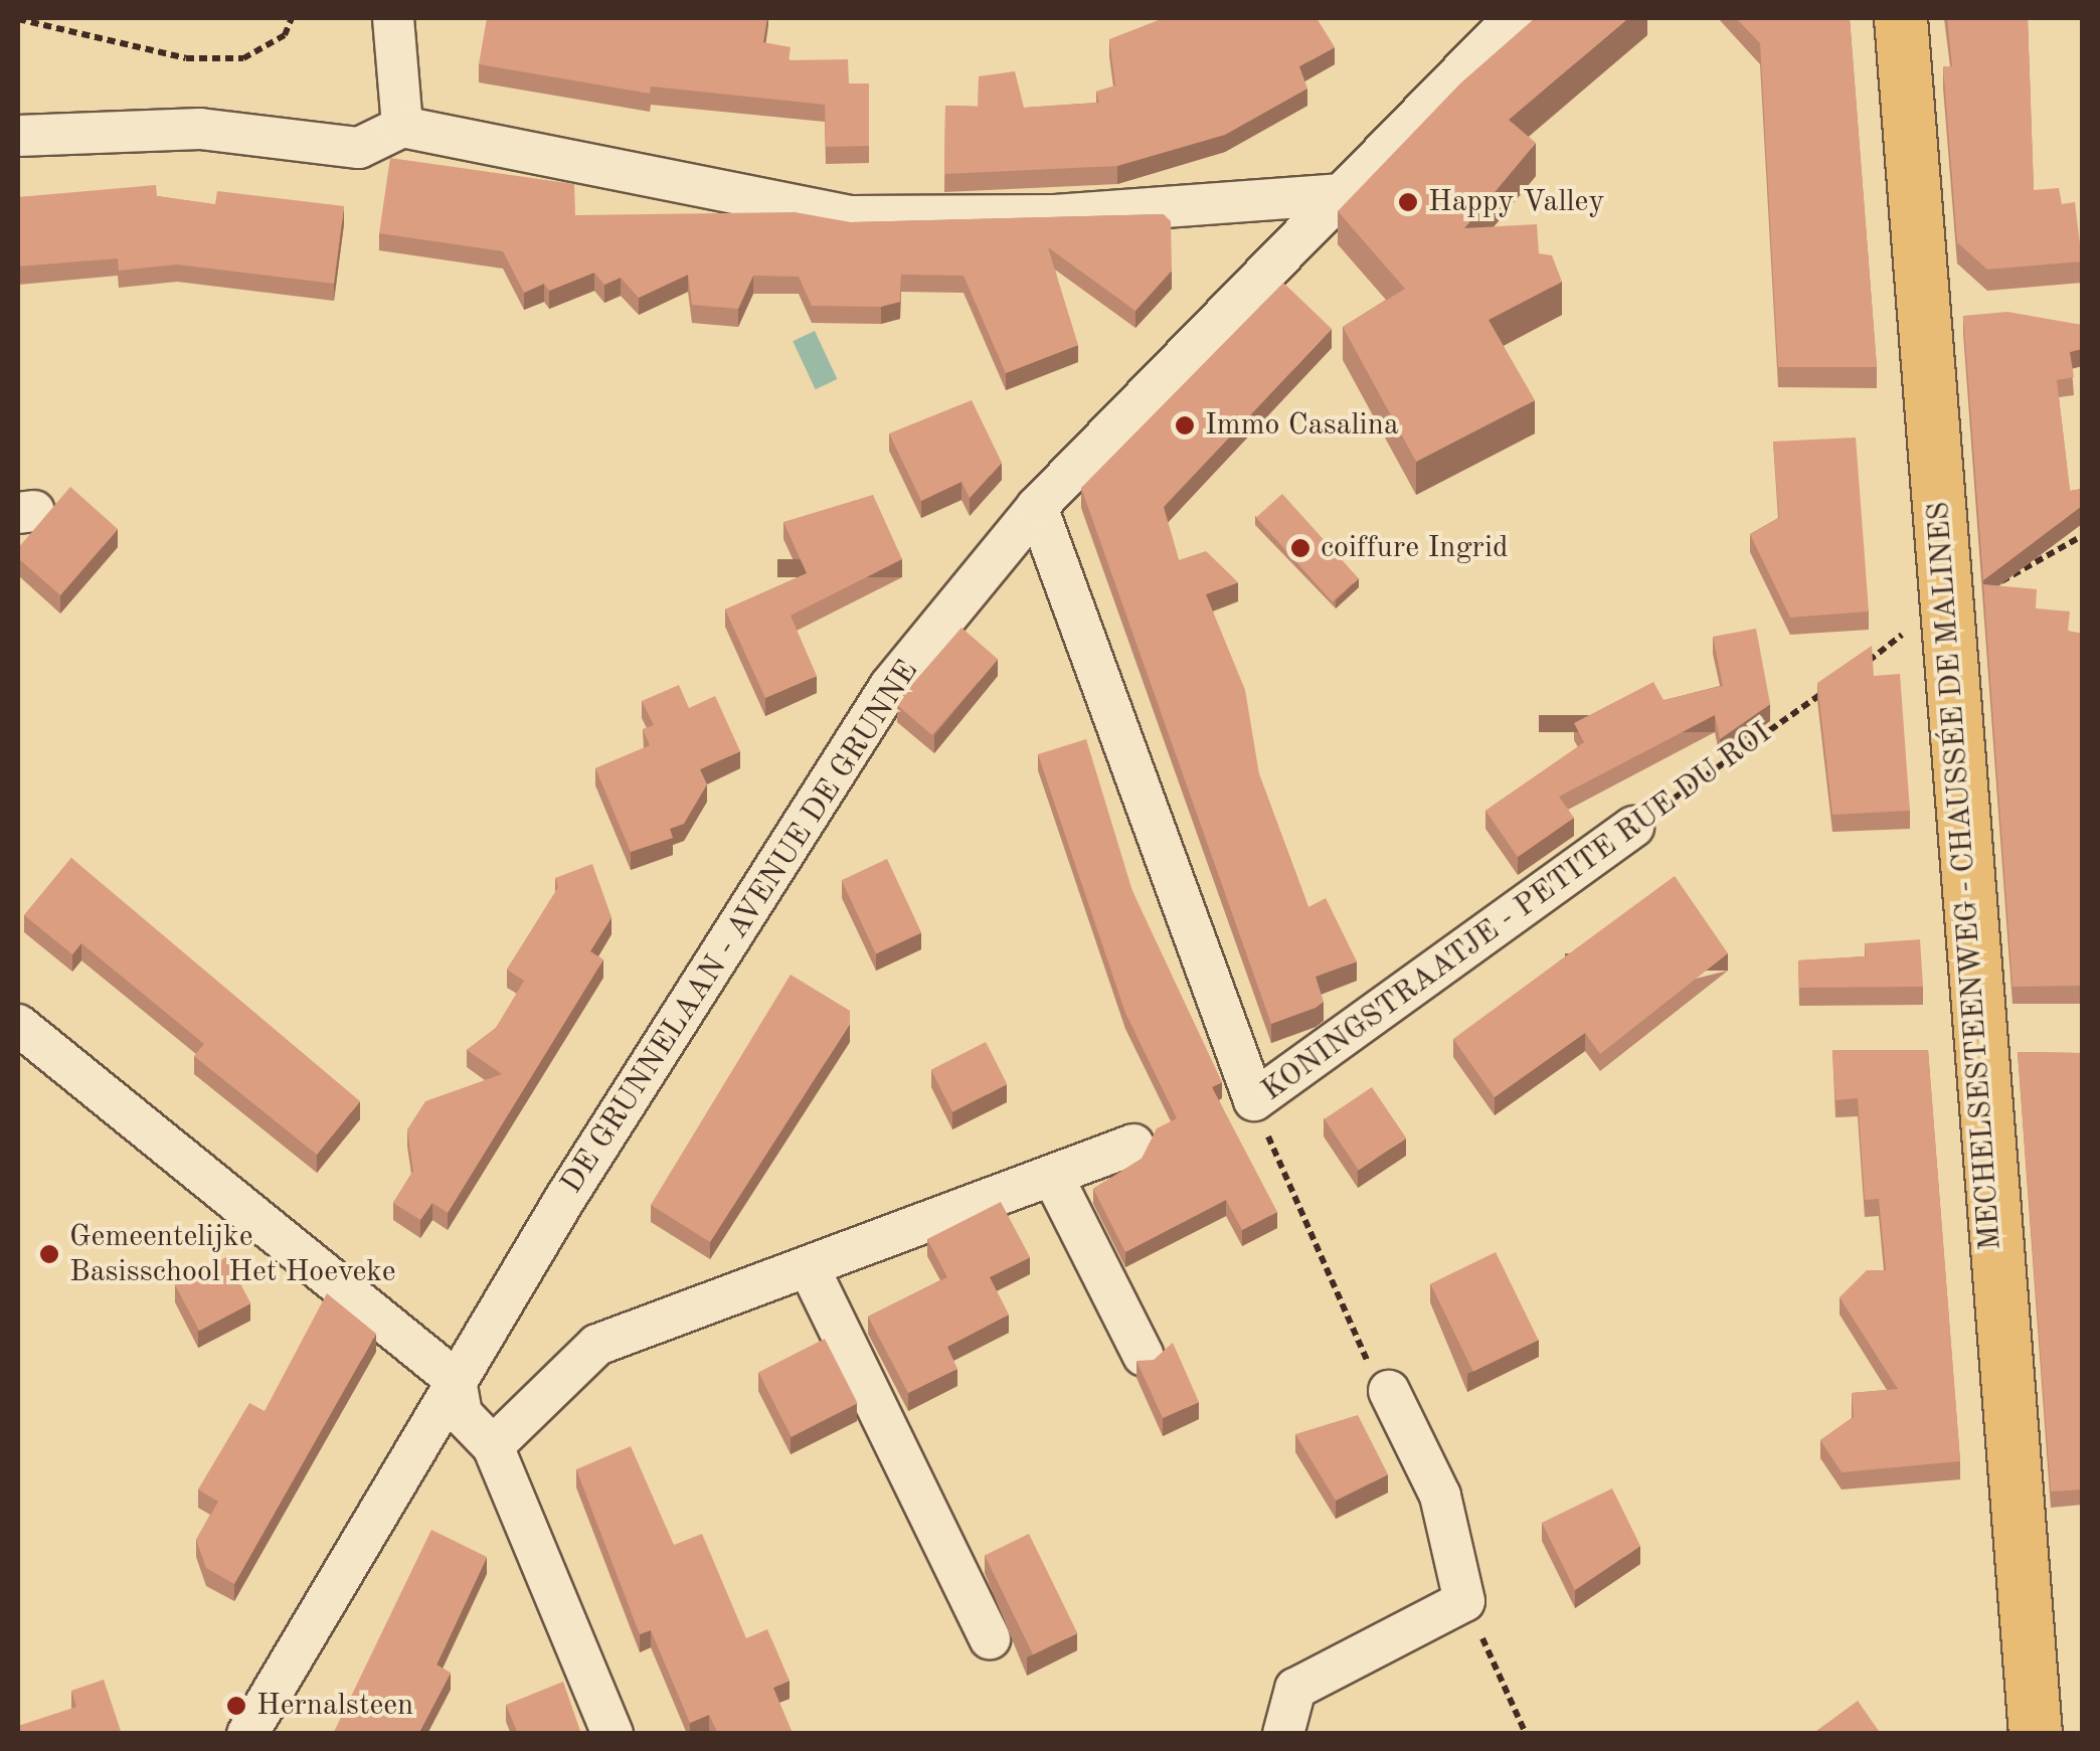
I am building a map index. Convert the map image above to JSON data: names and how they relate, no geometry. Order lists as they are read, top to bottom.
{
  "streets": {
    "main road": ["MECHELSESTEENWEG - CHAUSSÉE DE MALINES"],
    "street": ["KONINGSTRAATJE - PETITE RUE DU ROI", "DE GRUNNELAAN - AVENUE DE GRUNNE"]
  },
  "places": [
    "Happy Valley",
    "Immo Casalina",
    "coiffure Ingrid",
    "Gemeentelijke Basisschool Het Hoeveke",
    "Hernalsteen"
  ]
}
